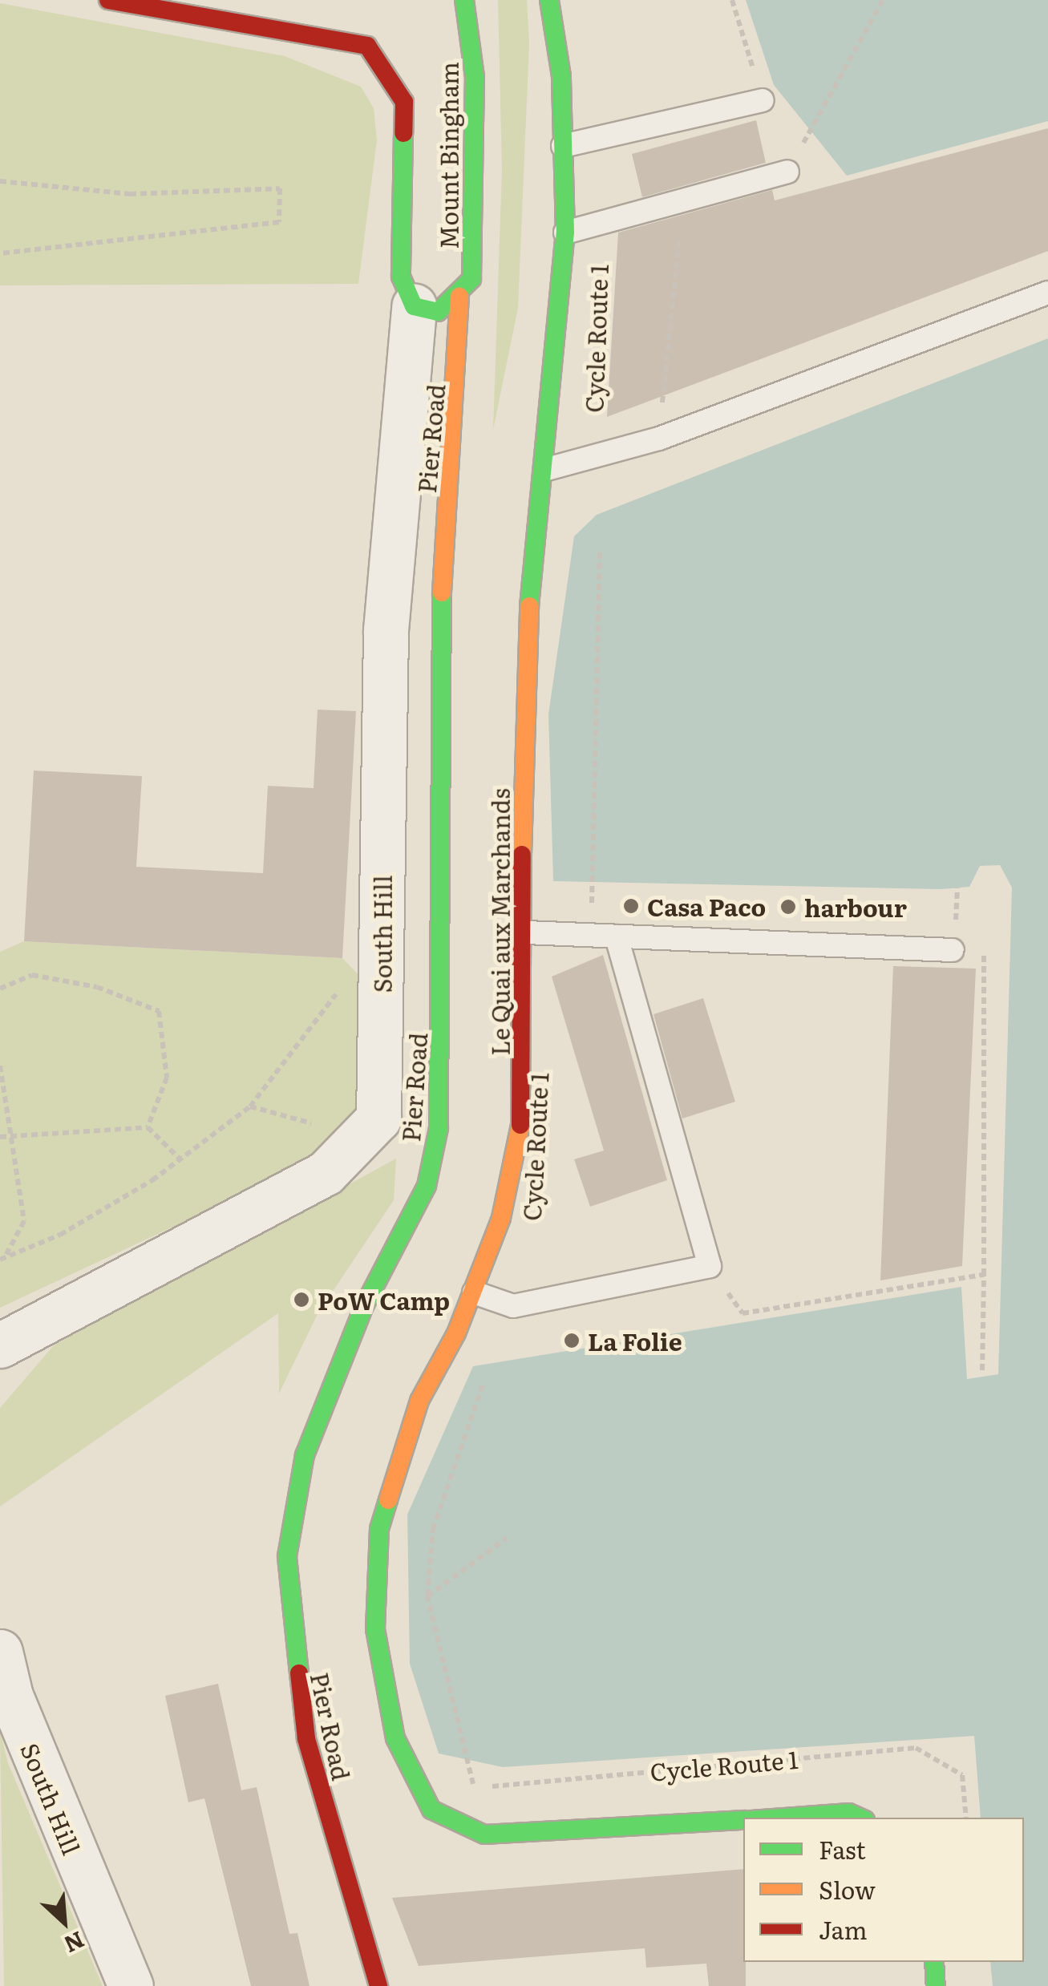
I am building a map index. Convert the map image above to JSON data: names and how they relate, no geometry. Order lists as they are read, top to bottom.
{
  "streets": {
    "main road": ["Mount Bingham", "Pier Road", "Le Quai aux Marchands"],
    "street": ["South Hill"],
    "path": ["Cycle Route 1"]
  },
  "crossings": [
    ["Mount Bingham", "Pier Road"],
    ["Mount Bingham", "South Hill"]
  ],
  "places": [
    "Casa Paco",
    "harbour",
    "PoW Camp",
    "La Folie"
  ],
  "legend": ["Fast", "Slow", "Jam"],
  "north": "bottom right"
}
